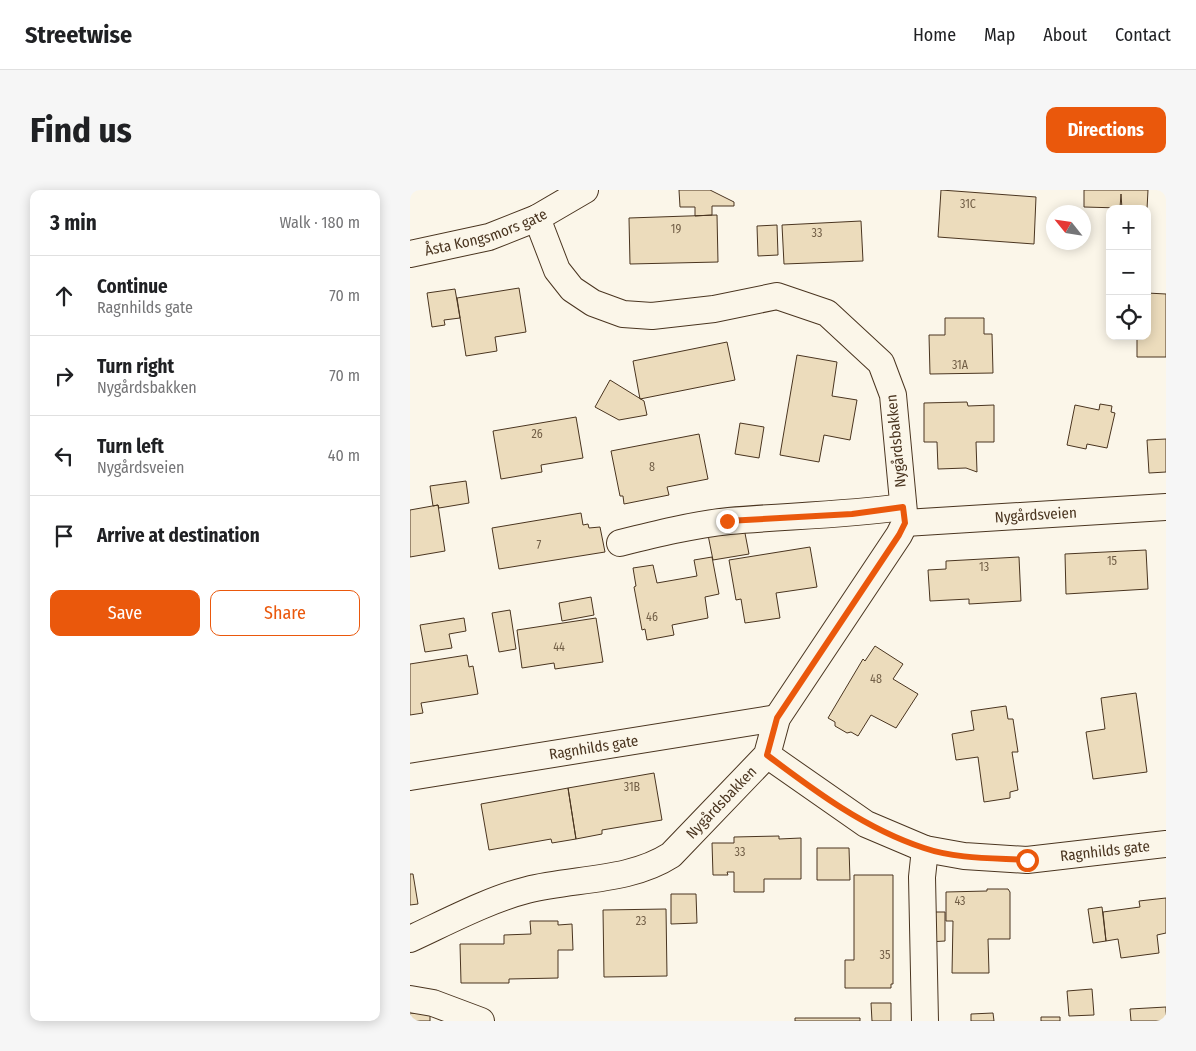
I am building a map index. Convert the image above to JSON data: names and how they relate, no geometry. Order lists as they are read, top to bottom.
{
  "streets": {
    "street": [
      "Åsta Kongsmors gate",
      "Nygårdsbakken",
      "Nygårdsveien",
      "Ragnhilds gate"
    ]
  },
  "crossings": [
    ["Åsta Kongsmors gate", "Nygårdsbakken"],
    ["Nygårdsbakken", "Nygårdsveien"],
    ["Nygårdsbakken", "Ragnhilds gate"]
  ],
  "house_numbers": [
    "31C",
    "19",
    "33",
    "31A",
    "26",
    "8",
    "7",
    "15",
    "13",
    "46",
    "44",
    "48",
    "31B",
    "33",
    "43",
    "23",
    "35"
  ],
  "north": "top left",
  "page": {
    "header": "Streetwise",
    "nav": [
      "Home",
      "Map",
      "About",
      "Contact"
    ],
    "buttons": [
      "Directions",
      ["Save", "Share"]
    ],
    "title": "Find us",
    "heading": ["3 min", "Walk · 180 m"],
    "map_buttons": ["+", "−"],
    "list": [
      ["Continue", "Ragnhilds gate", "70 m"],
      ["Turn right", "Nygårdsbakken", "70 m"],
      ["Turn left", "Nygårdsveien", "40 m"],
      "Arrive at destination"
    ]
  }
}
